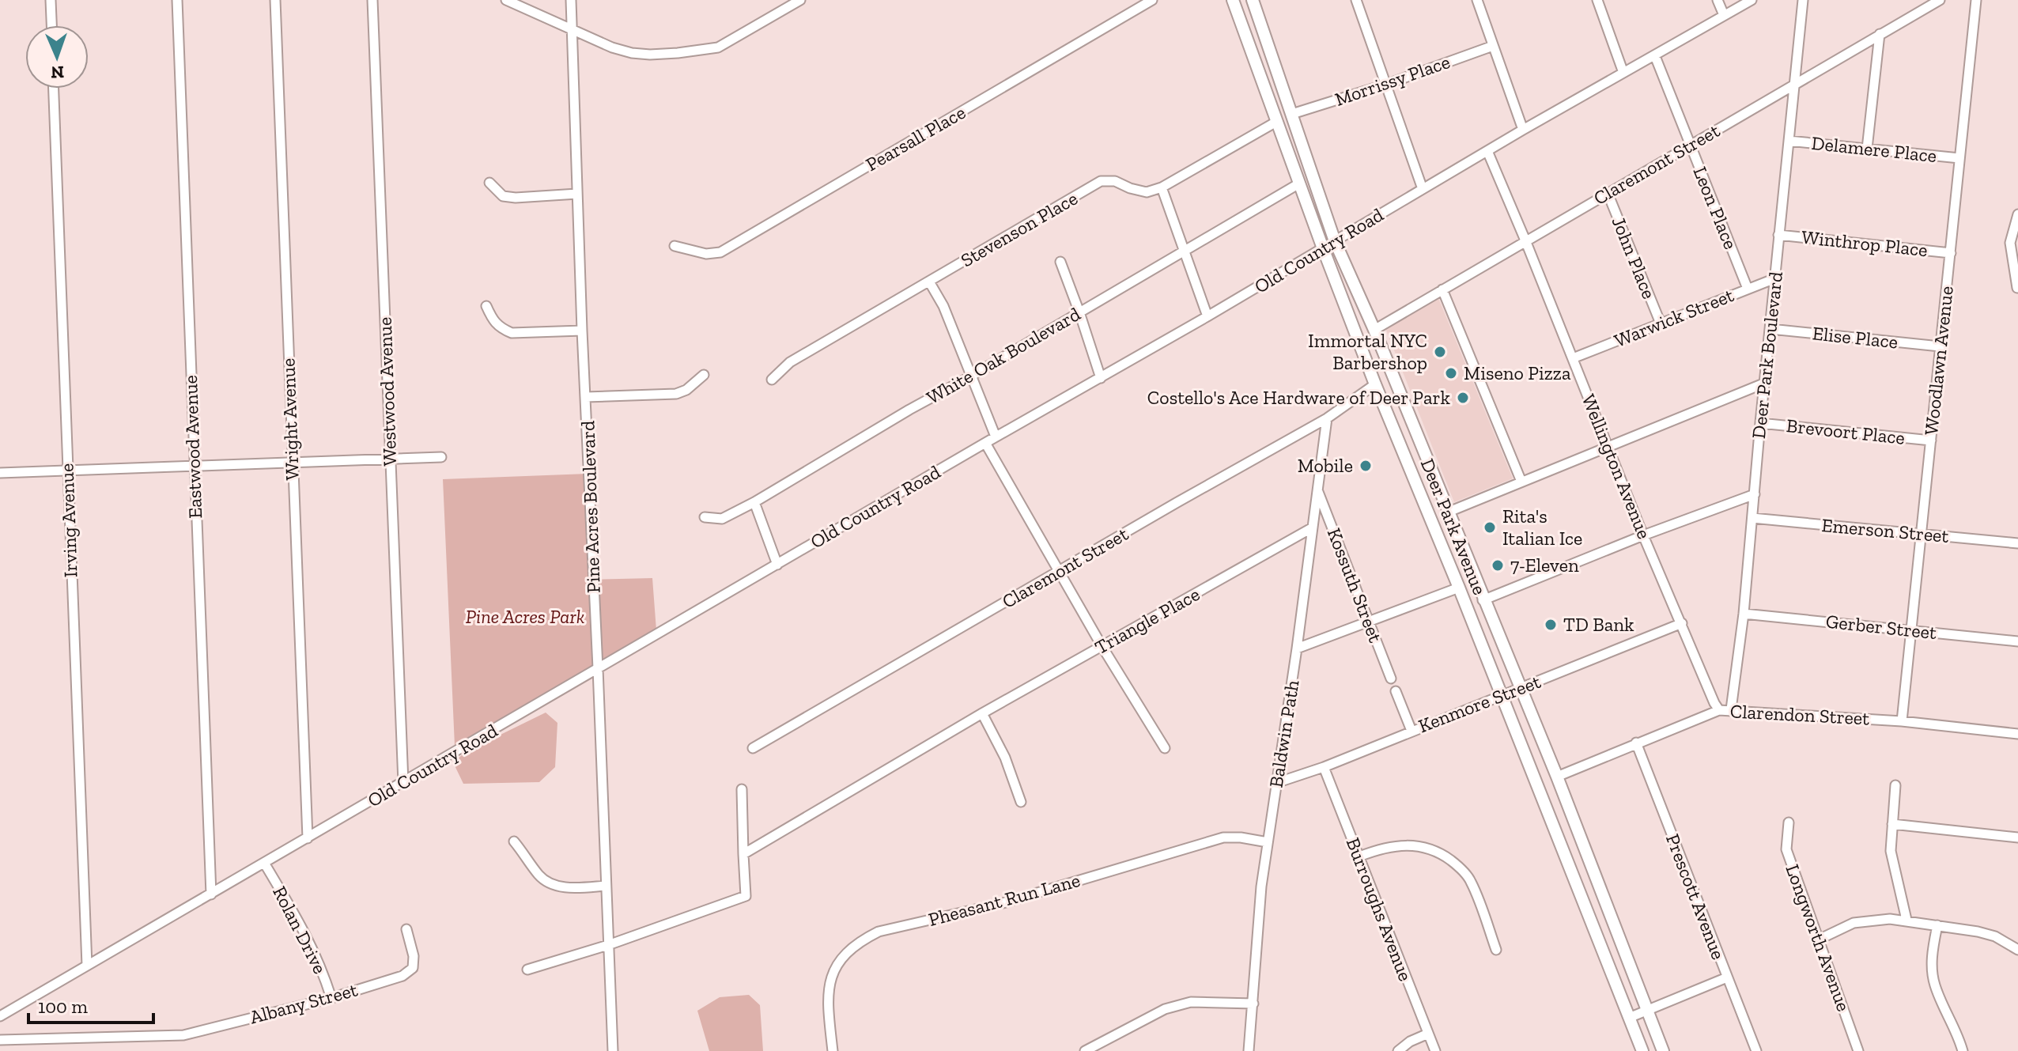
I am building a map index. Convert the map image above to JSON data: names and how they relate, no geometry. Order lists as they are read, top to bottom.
{
  "streets": {
    "main road": ["Deer Park Avenue"],
    "street": [
      "Morrissy Place",
      "Pearsall Place",
      "Delamere Place",
      "Claremont Street",
      "Leon Place",
      "Stevenson Place",
      "Winthrop Place",
      "Old Country Road",
      "John Place",
      "Warwick Street",
      "Elise Place",
      "Deer Park Boulevard",
      "White Oak Boulevard",
      "Woodlawn Avenue",
      "Westwood Avenue",
      "Wright Avenue",
      "Brevoort Place",
      "Eastwood Avenue",
      "Wellington Avenue",
      "Pine Acres Boulevard",
      "Irving Avenue",
      "Emerson Street",
      "Kossuth Street",
      "Triangle Place",
      "Gerber Street",
      "Kenmore Street",
      "Clarendon Street",
      "Baldwin Path",
      "Prescott Avenue",
      "Pheasant Run Lane",
      "Burroughs Avenue",
      "Rolan Drive",
      "Longworth Avenue",
      "Albany Street"
    ]
  },
  "crossings": [
    ["Morrissy Place", "Deer Park Avenue"],
    ["Delamere Place", "Deer Park Boulevard"],
    ["Delamere Place", "Woodlawn Avenue"],
    ["Claremont Street", "Leon Place"],
    ["Claremont Street", "John Place"],
    ["Claremont Street", "Deer Park Boulevard"],
    ["Claremont Street", "Wellington Avenue"],
    ["Claremont Street", "Deer Park Avenue"],
    ["Claremont Street", "Baldwin Path"],
    ["Leon Place", "Old Country Road"],
    ["Leon Place", "Warwick Street"],
    ["Stevenson Place", "Deer Park Avenue"],
    ["Winthrop Place", "Deer Park Boulevard"],
    ["Winthrop Place", "Woodlawn Avenue"],
    ["Old Country Road", "Westwood Avenue"],
    ["Old Country Road", "Wright Avenue"],
    ["Old Country Road", "Eastwood Avenue"],
    ["Old Country Road", "Wellington Avenue"],
    ["Old Country Road", "Pine Acres Boulevard"],
    ["Old Country Road", "Irving Avenue"],
    ["Old Country Road", "Deer Park Avenue"],
    ["Old Country Road", "Rolan Drive"],
    ["John Place", "Warwick Street"],
    ["Warwick Street", "Deer Park Boulevard"],
    ["Warwick Street", "Wellington Avenue"],
    ["Elise Place", "Deer Park Boulevard"],
    ["Elise Place", "Woodlawn Avenue"],
    ["Deer Park Boulevard", "Brevoort Place"],
    ["Deer Park Boulevard", "Emerson Street"],
    ["Deer Park Boulevard", "Gerber Street"],
    ["Deer Park Boulevard", "Clarendon Street"],
    ["White Oak Boulevard", "Deer Park Avenue"],
    ["Woodlawn Avenue", "Brevoort Place"],
    ["Woodlawn Avenue", "Emerson Street"],
    ["Woodlawn Avenue", "Gerber Street"],
    ["Woodlawn Avenue", "Clarendon Street"],
    ["Wellington Avenue", "Kenmore Street"],
    ["Wellington Avenue", "Clarendon Street"],
    ["Deer Park Avenue", "Kenmore Street"],
    ["Deer Park Avenue", "Clarendon Street"],
    ["Kossuth Street", "Baldwin Path"],
    ["Triangle Place", "Baldwin Path"],
    ["Kenmore Street", "Baldwin Path"],
    ["Kenmore Street", "Burroughs Avenue"],
    ["Clarendon Street", "Prescott Avenue"],
    ["Baldwin Path", "Pheasant Run Lane"],
    ["Rolan Drive", "Albany Street"]
  ],
  "parks": ["Pine Acres Park"],
  "places": [
    "Immortal NYC Barbershop",
    "Miseno Pizza",
    "Costello's Ace Hardware of Deer Park",
    "Mobile",
    "Rita's Italian Ice",
    "7-Eleven",
    "TD Bank"
  ],
  "scale_bar": "100 m",
  "north": "bottom"
}
